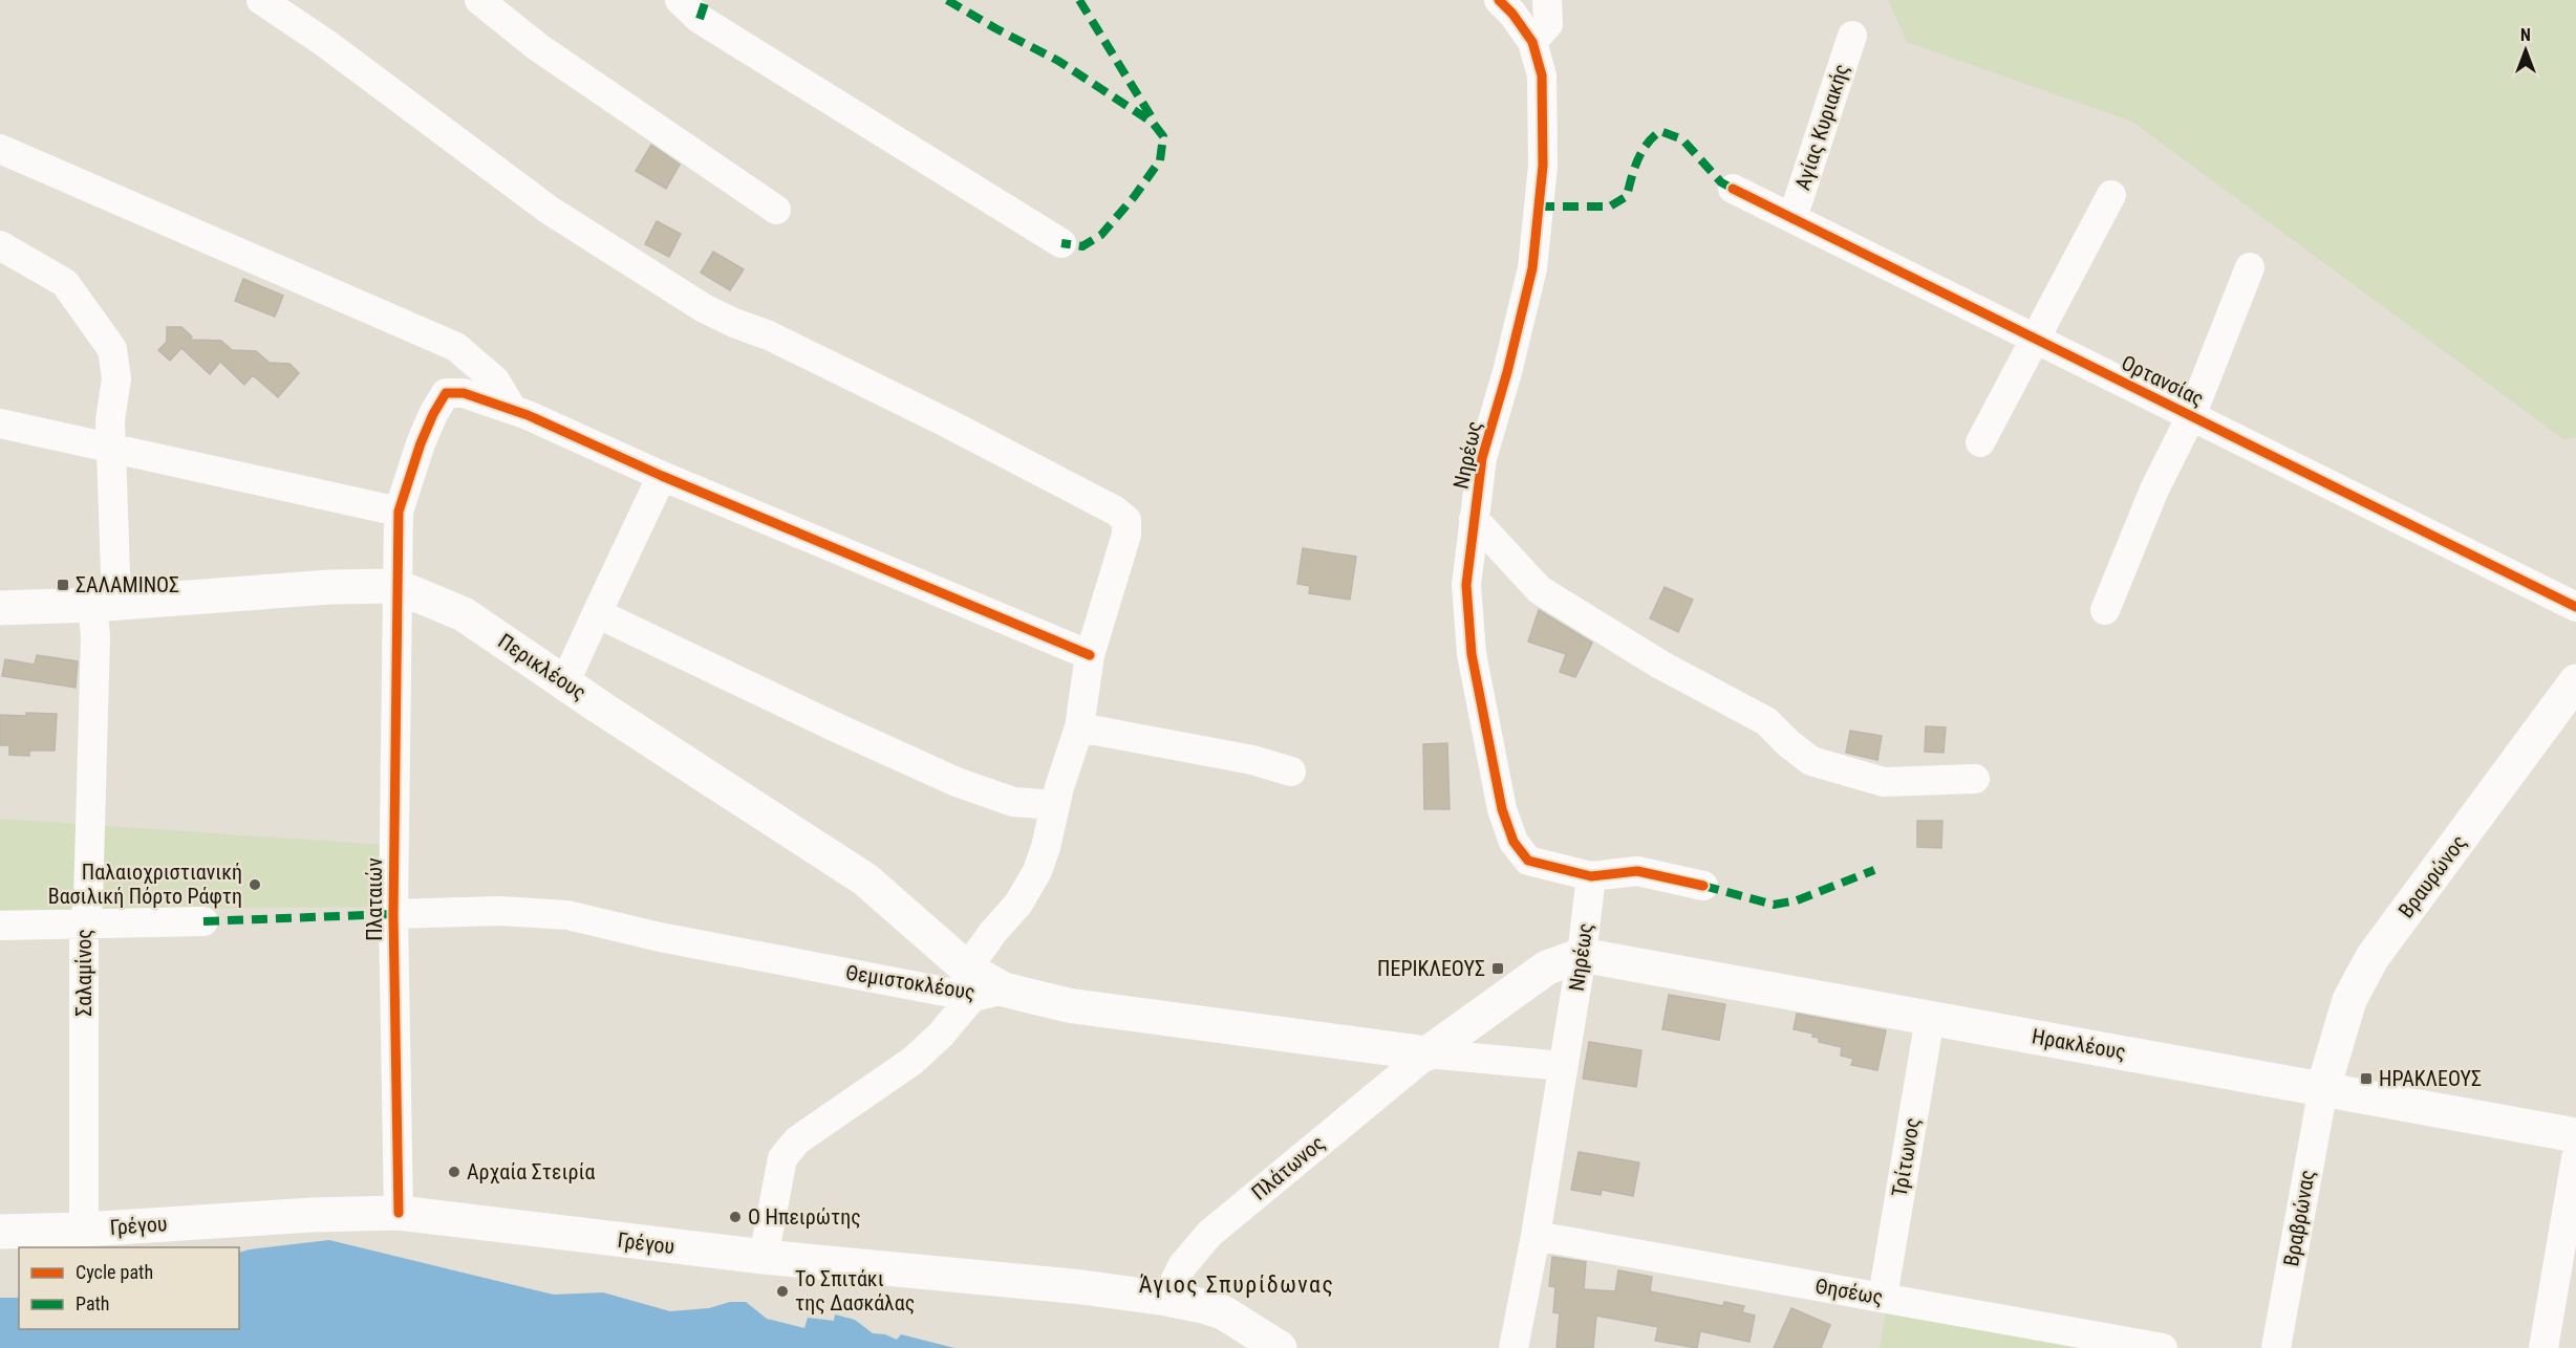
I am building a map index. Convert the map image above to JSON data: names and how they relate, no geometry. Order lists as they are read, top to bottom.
{
  "streets": {
    "main road": [
      "Περικλέους",
      "Βραυρώνος",
      "Θεμιστοκλέους",
      "Ηρακλέους",
      "Γρέγου"
    ],
    "street": [
      "Αγίας Κυριακής",
      "Ορτανσίας",
      "Νηρέως",
      "Πλαταιών",
      "Σαλαμίνος",
      "Τρίτωνος",
      "Πλάτωνος",
      "Βραβρώνας",
      "Θησέως"
    ]
  },
  "crossings": [
    ["Αγίας Κυριακής", "Ορτανσίας"],
    ["Νηρέως", "Ηρακλέους"],
    ["Νηρέως", "Θησέως"],
    ["Περικλέους", "Πλαταιών"],
    ["Περικλέους", "Σαλαμίνος"],
    ["Περικλέους", "Θεμιστοκλέους"],
    ["Βραυρώνος", "Ηρακλέους"],
    ["Βραυρώνος", "Βραβρώνας"],
    ["Πλαταιών", "Θεμιστοκλέους"],
    ["Πλαταιών", "Γρέγου"],
    ["Σαλαμίνος", "Γρέγου"],
    ["Θεμιστοκλέους", "Πλάτωνος"],
    ["Ηρακλέους", "Τρίτωνος"],
    ["Ηρακλέους", "Βραβρώνας"],
    ["Τρίτωνος", "Θησέως"],
    ["Πλάτωνος", "Γρέγου"]
  ],
  "districts": ["Άγιος Σπυρίδωνας"],
  "places": {
    "transit": ["ΣΑΛΑΜΙΝΟΣ", "ΠΕΡΙΚΛΕΟΥΣ", "ΗΡΑΚΛΕΟΥΣ"],
    "other": [
      "Παλαιοχριστιανική Βασιλική Πόρτο Ράφτη",
      "Αρχαία Στειρία",
      "Ο Ηπειρώτης",
      "Το Σπιτάκι της Δασκάλας"
    ]
  },
  "legend": ["Cycle path", "Path"],
  "north": "top"
}
